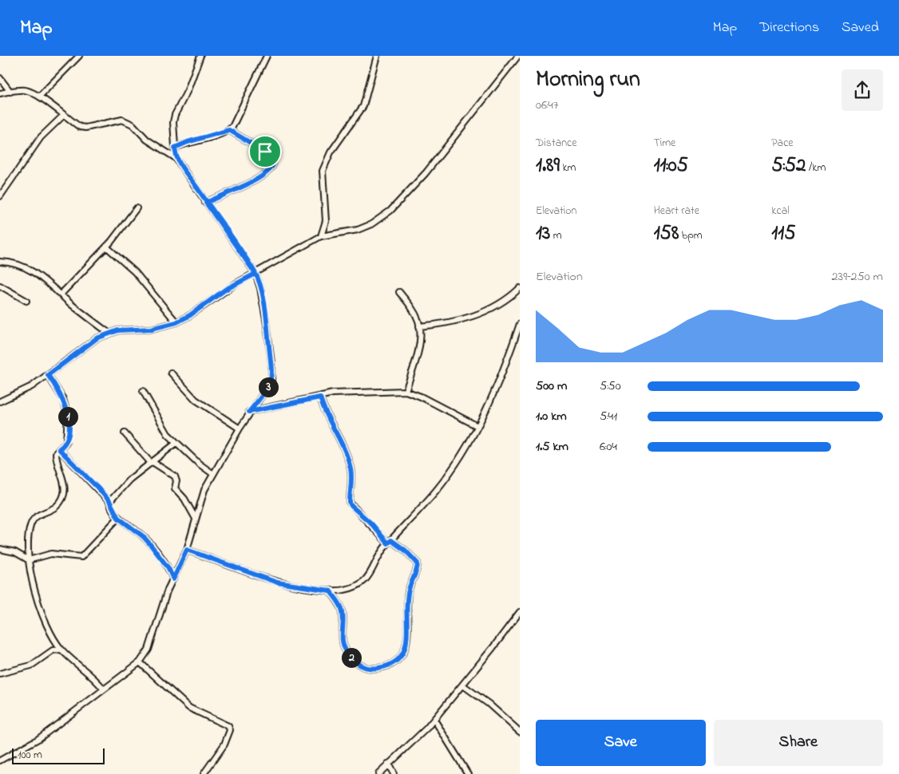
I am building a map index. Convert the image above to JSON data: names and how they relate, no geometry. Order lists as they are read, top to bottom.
{
  "scale_bar": "100 m",
  "page": {
    "header": "Map",
    "nav": ["Map", "Directions", "Saved"],
    "heading": ["Morning run", "06:47"],
    "stats": [
      ["Distance", "1.89 km"],
      ["Time", "11:05"],
      ["Pace", "5:52 /km"],
      ["Elevation", "13 m"],
      ["Heart rate", "158 bpm"],
      ["kcal", "115"]
    ],
    "chart": ["Elevation", "239–250 m"],
    "list": [
      {
        "name": "500 m",
        "note": "5:50"
      },
      {
        "name": "1.0 km",
        "note": "5:41"
      },
      {
        "name": "1.5 km",
        "note": "6:04"
      }
    ],
    "pins": ["3", "1", "2"],
    "buttons": ["Save", "Share"],
    "scale": "100 m"
  }
}
